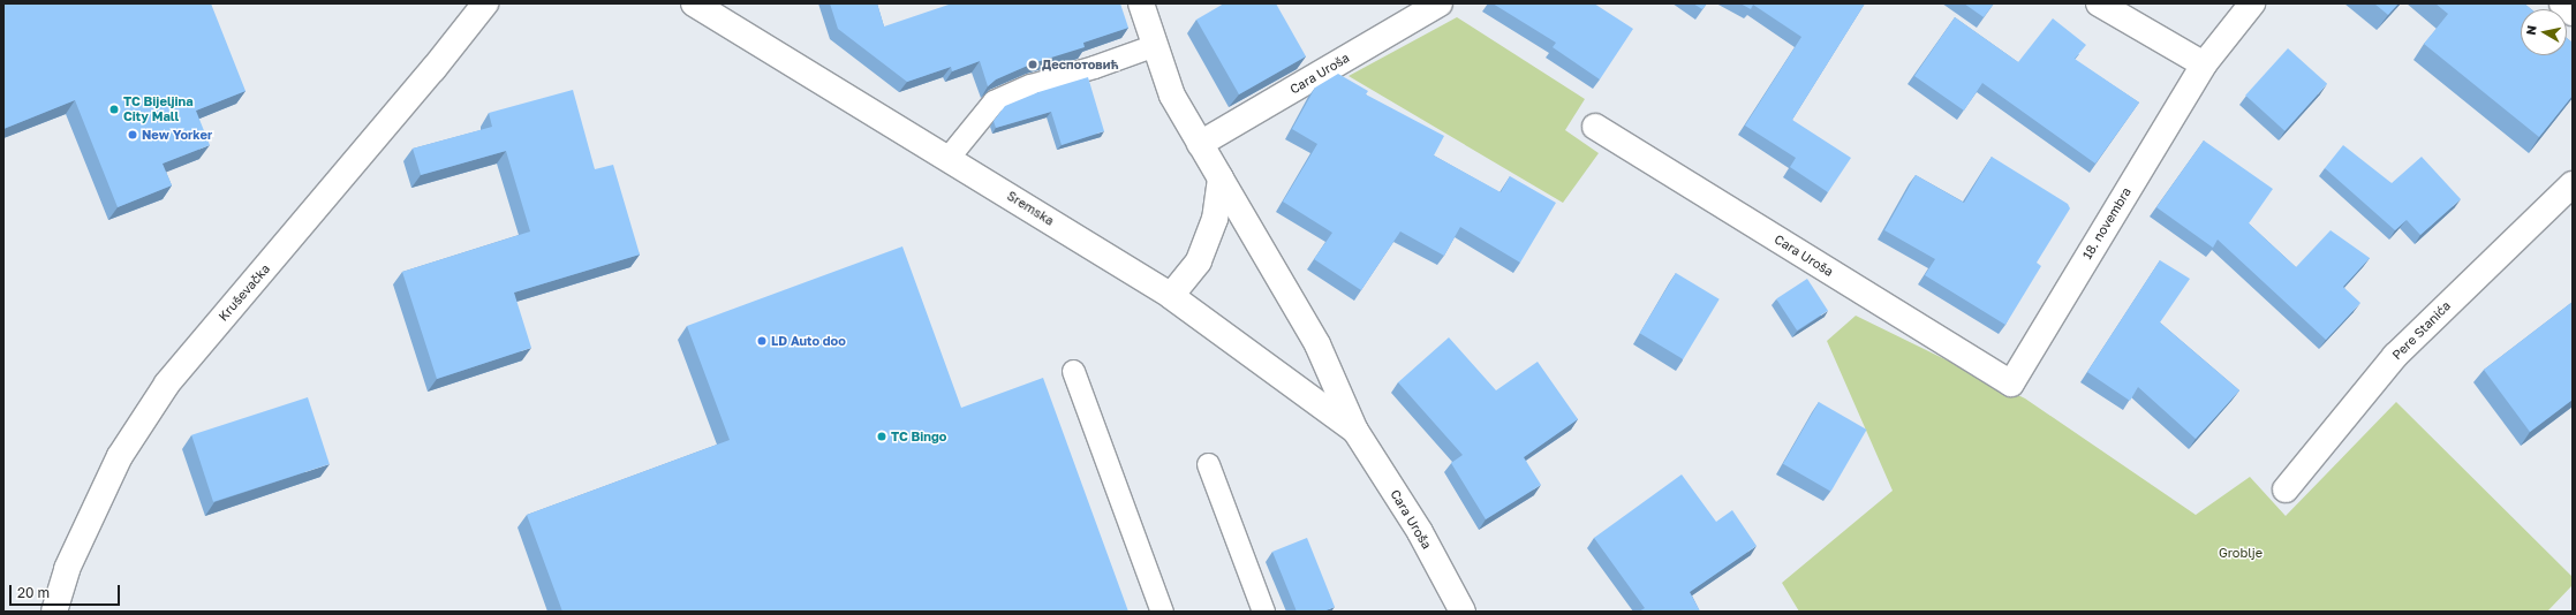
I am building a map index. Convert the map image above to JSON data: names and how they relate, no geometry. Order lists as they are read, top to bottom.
{
  "streets": {
    "street": [
      "Cara Uroša",
      "Sremska",
      "18. novembra",
      "Kruševačka",
      "Pere Stanića"
    ]
  },
  "crossings": [
    ["Cara Uroša", "Sremska"],
    ["Cara Uroša", "18. novembra"]
  ],
  "parks": ["Groblje"],
  "places": [
    "Деспотовић",
    "TC Bijeljina City Mall",
    "New Yorker",
    "LD Auto doo",
    "TC Bingo"
  ],
  "scale_bar": "20 m",
  "north": "left"
}
